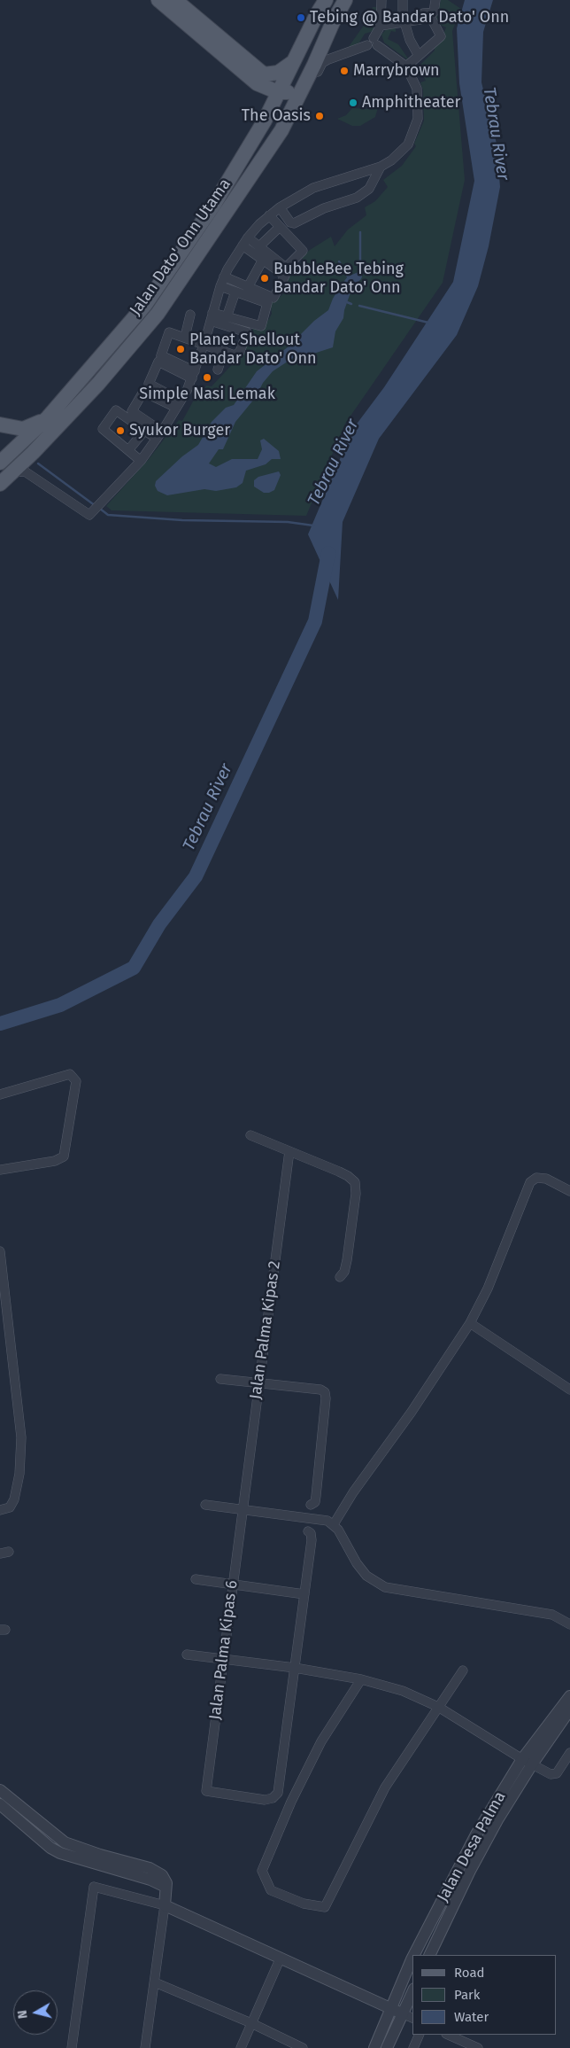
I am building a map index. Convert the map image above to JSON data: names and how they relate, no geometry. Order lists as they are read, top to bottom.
{
  "streets": {
    "main road": ["Jalan Dato' Onn Utama"],
    "street": ["Jalan Palma Kipas 2", "Jalan Palma Kipas 6", "Jalan Desa Palma"]
  },
  "crossings": [
    ["Jalan Palma Kipas 2", "Jalan Palma Kipas 6"]
  ],
  "water": ["Tebrau River"],
  "places": [
    "Tebing @ Bandar Dato' Onn",
    "Marrybrown",
    "Amphitheater",
    "The Oasis",
    "BubbleBee Tebing Bandar Dato' Onn",
    "Planet Shellout Bandar Dato' Onn",
    "Simple Nasi Lemak",
    "Syukor Burger"
  ],
  "legend": ["Road", "Park", "Water"],
  "north": "left"
}
